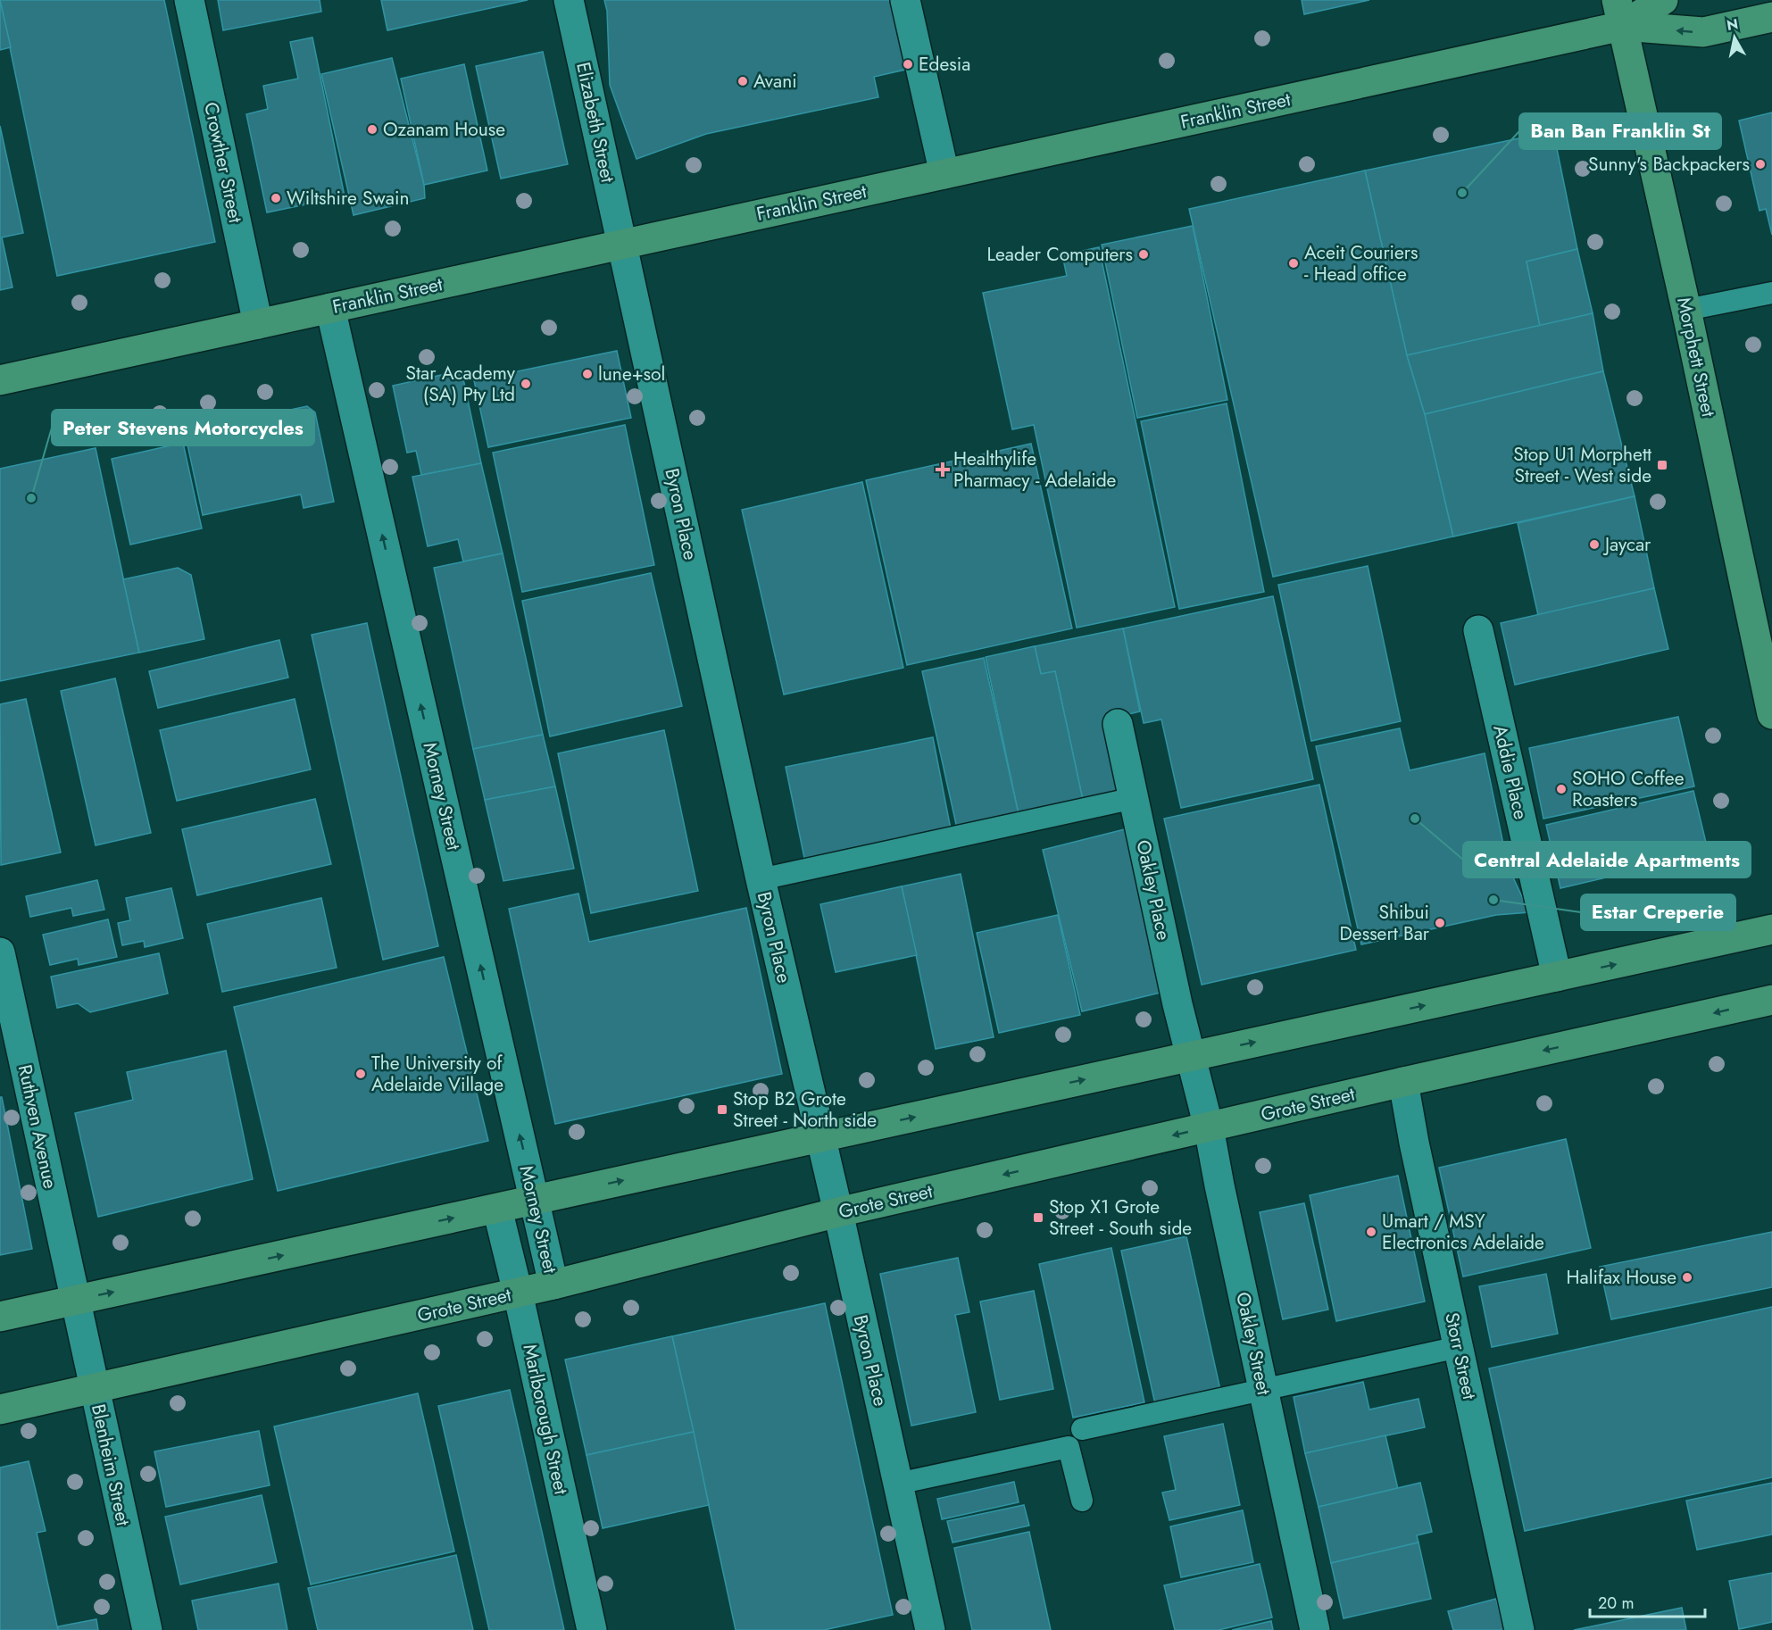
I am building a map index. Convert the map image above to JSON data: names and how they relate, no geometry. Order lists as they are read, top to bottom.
{
  "streets": {
    "main road": ["Franklin Street", "Morphett Street", "Grote Street"],
    "street": [
      "Elizabeth Street",
      "Crowther Street",
      "Byron Place",
      "Addie Place",
      "Morney Street",
      "Oakley Place",
      "Ruthven Avenue",
      "Oakley Street",
      "Storr Street",
      "Marlborough Street",
      "Blenheim Street"
    ]
  },
  "crossings": [
    ["Franklin Street", "Elizabeth Street"],
    ["Franklin Street", "Crowther Street"],
    ["Franklin Street", "Morphett Street"],
    ["Franklin Street", "Byron Place"],
    ["Franklin Street", "Morney Street"],
    ["Elizabeth Street", "Byron Place"],
    ["Byron Place", "Grote Street"],
    ["Morney Street", "Grote Street"],
    ["Oakley Place", "Oakley Street"],
    ["Grote Street", "Oakley Street"],
    ["Grote Street", "Storr Street"],
    ["Grote Street", "Marlborough Street"],
    ["Grote Street", "Blenheim Street"],
    ["Ruthven Avenue", "Blenheim Street"]
  ],
  "one_way": ["Morney Street"],
  "places": {
    "other": [
      "Edesia",
      "Avani",
      "Ozanam House",
      "Sunny's Backpackers",
      "Ban Ban Franklin St",
      "Wiltshire Swain",
      "Leader Computers",
      "Aceit Couriers - Head office",
      "lune+sol",
      "Star Academy (SA) Pty Ltd",
      "Peter Stevens Motorcycles",
      "Jaycar",
      "SOHO Coffee Roasters",
      "Central Adelaide Apartments",
      "Estar Creperie",
      "Shibui Dessert Bar",
      "The University of Adelaide Village",
      "Umart / MSY Electronics Adelaide",
      "Halifax House"
    ],
    "transit": ["Stop U1 Morphett Street - West side", "Stop B2 Grote Street - North side", "Stop X1 Grote Street - South side"],
    "health": ["Healthylife Pharmacy - Adelaide"]
  },
  "scale_bar": "20 m",
  "north": "top"
}
